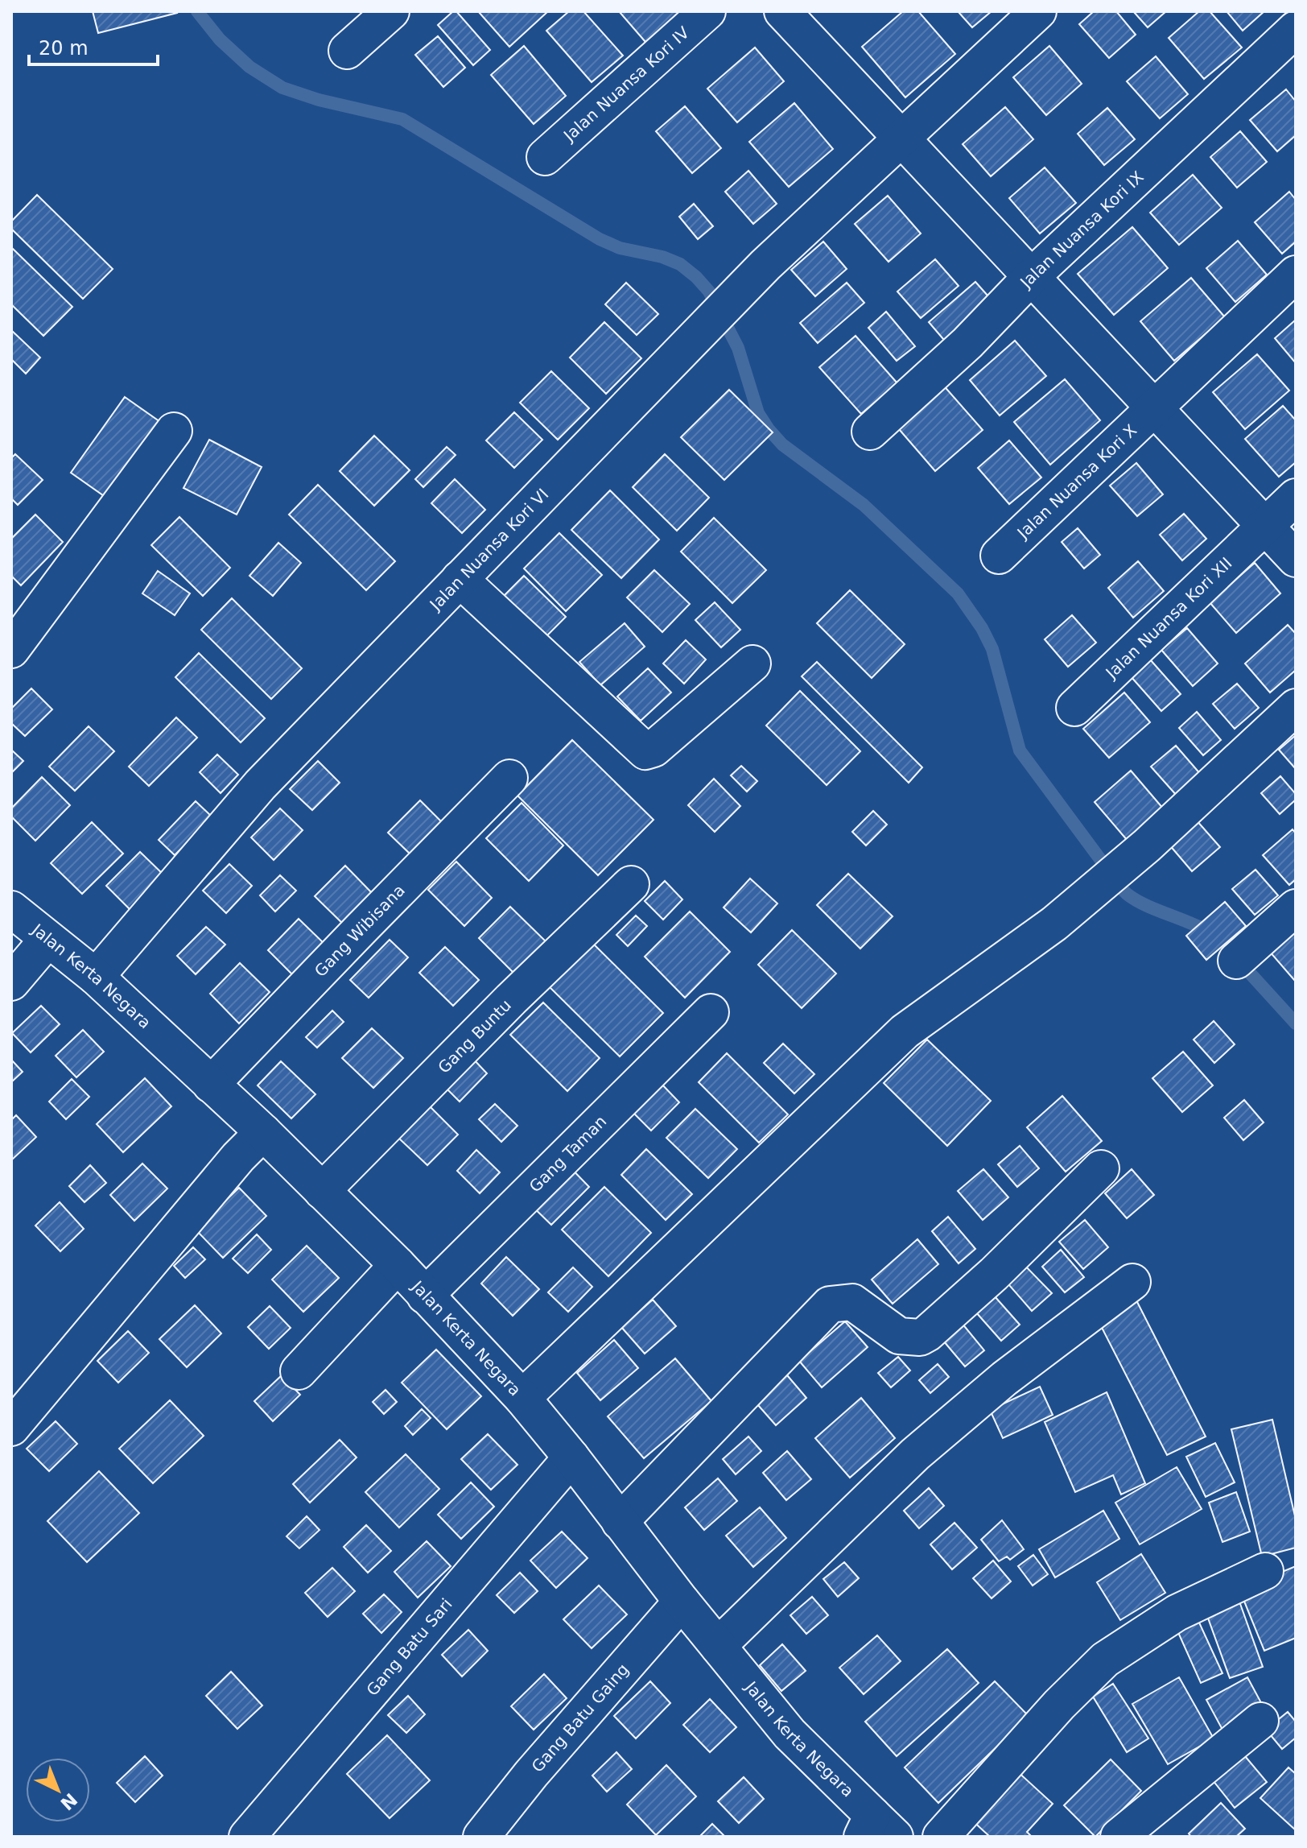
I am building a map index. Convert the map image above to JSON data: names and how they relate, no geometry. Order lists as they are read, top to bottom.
{
  "streets": {
    "street": [
      "Jalan Nuansa Kori IV",
      "Jalan Nuansa Kori IX",
      "Jalan Nuansa Kori X",
      "Jalan Nuansa Kori VI",
      "Jalan Nuansa Kori XII",
      "Gang Wibisana",
      "Jalan Kerta Negara",
      "Gang Buntu",
      "Gang Taman",
      "Gang Batu Sari",
      "Gang Batu Gaing"
    ]
  },
  "crossings": [
    ["Jalan Nuansa Kori VI", "Jalan Kerta Negara"],
    ["Gang Wibisana", "Jalan Kerta Negara"],
    ["Jalan Kerta Negara", "Gang Buntu"],
    ["Jalan Kerta Negara", "Gang Taman"],
    ["Jalan Kerta Negara", "Gang Batu Sari"],
    ["Jalan Kerta Negara", "Gang Batu Gaing"]
  ],
  "scale_bar": "20 m",
  "north": "bottom right"
}
